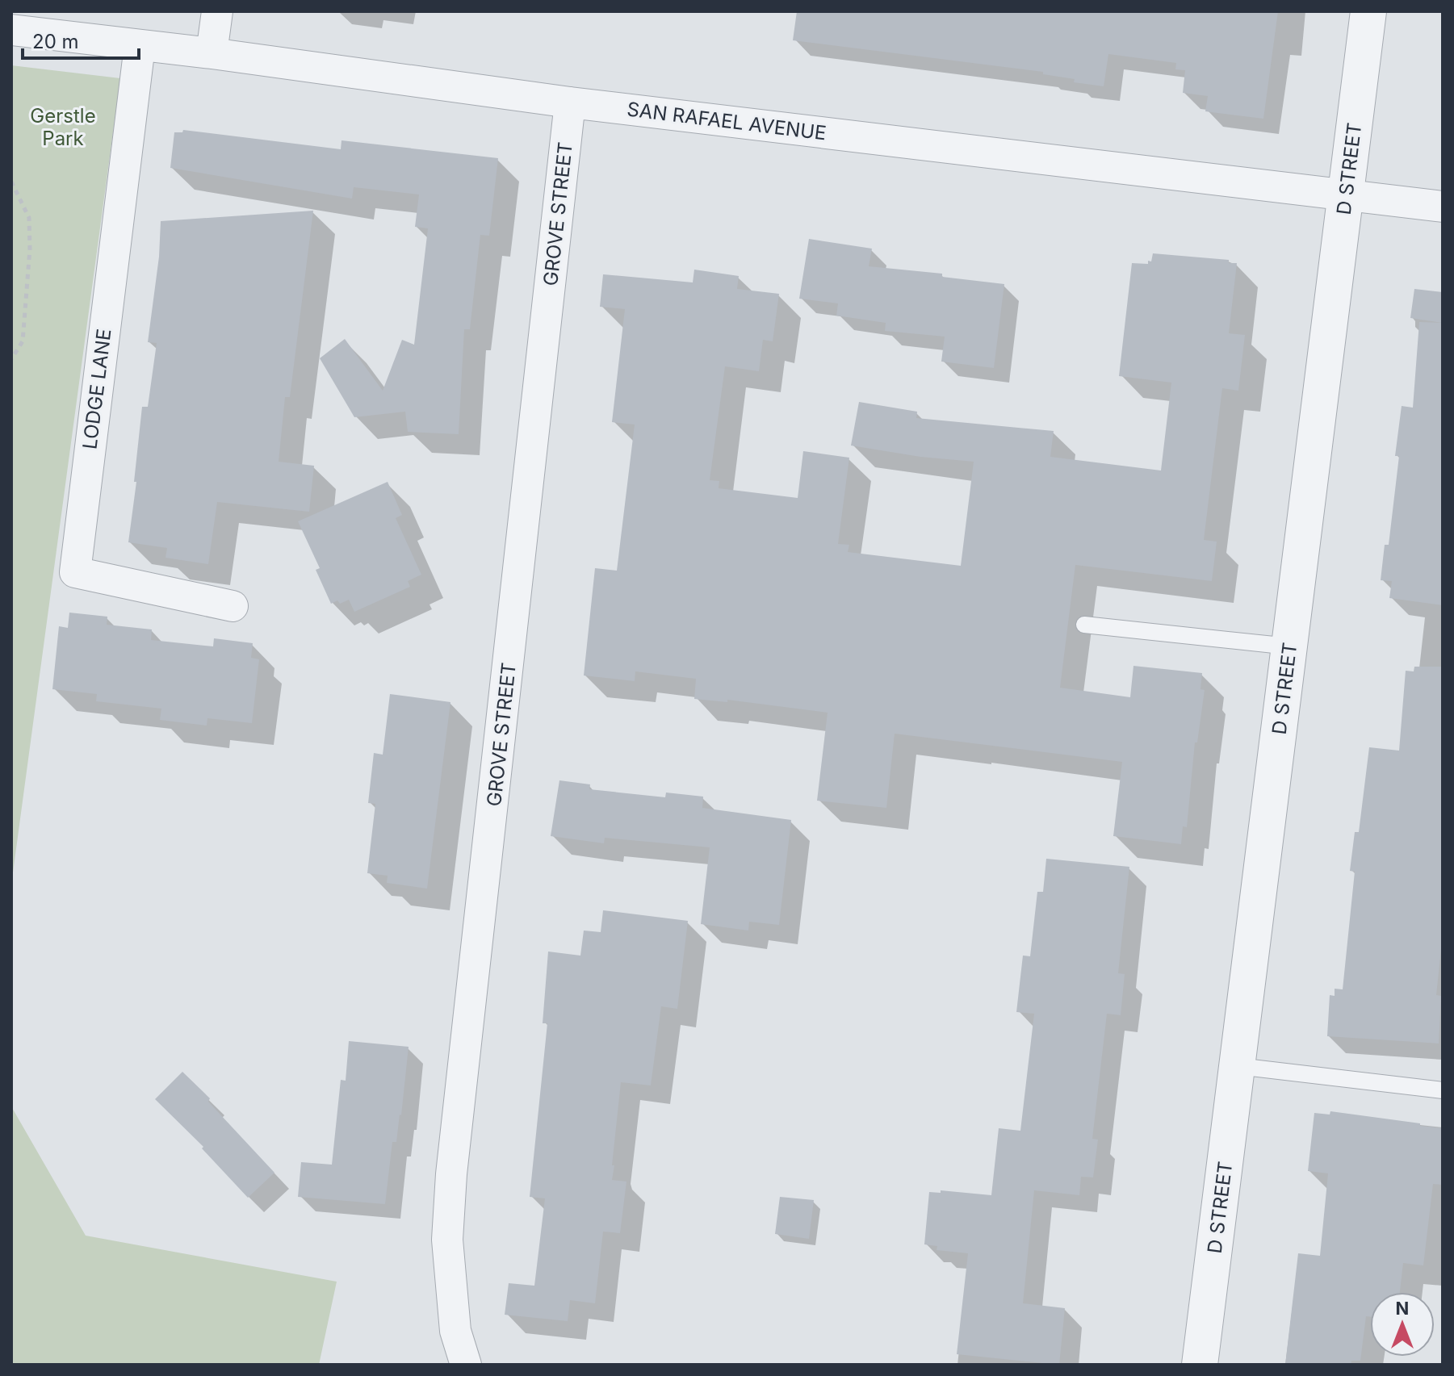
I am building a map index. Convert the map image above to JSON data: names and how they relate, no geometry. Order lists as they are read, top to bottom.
{
  "streets": {
    "street": [
      "SAN RAFAEL AVENUE",
      "D STREET",
      "GROVE STREET",
      "LODGE LANE"
    ]
  },
  "crossings": [
    ["SAN RAFAEL AVENUE", "D STREET"],
    ["SAN RAFAEL AVENUE", "GROVE STREET"],
    ["SAN RAFAEL AVENUE", "LODGE LANE"]
  ],
  "parks": ["Gerstle Park"],
  "scale_bar": "20 m",
  "north": "top"
}
